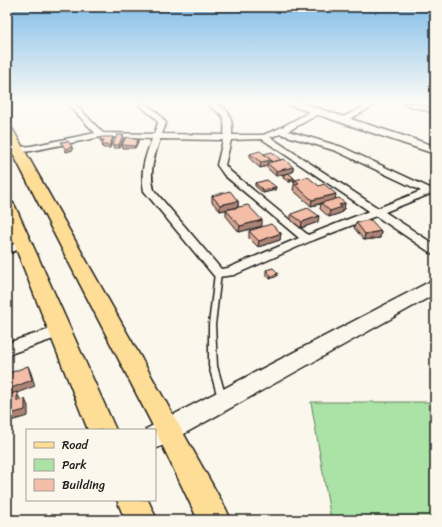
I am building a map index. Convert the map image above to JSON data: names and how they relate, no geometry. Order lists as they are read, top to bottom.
{
  "legend": ["Road", "Park", "Building"]
}
